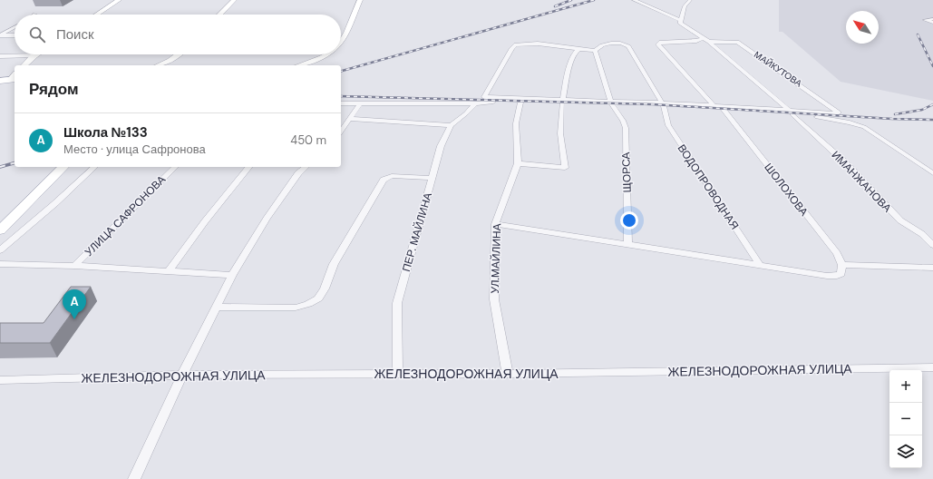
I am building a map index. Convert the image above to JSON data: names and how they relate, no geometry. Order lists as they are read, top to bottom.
{
  "streets": {
    "street": [
      "МАЙКУТОВА",
      "ЩОРСА",
      "ИМАНЖАНОВА",
      "ВОДОПРОВОДНАЯ",
      "ШОЛОХОВА",
      "УЛИЦА САФРОНОВА",
      "ПЕР. МАЙЛИНА",
      "УЛ.МАЙЛИНА",
      "ЖЕЛЕЗНОДОРОЖНАЯ УЛИЦА"
    ]
  },
  "crossings": [
    ["МАЙКУТОВА", "ИМАНЖАНОВА"],
    ["ЩОРСА", "ВОДОПРОВОДНАЯ"],
    ["ПЕР. МАЙЛИНА", "ЖЕЛЕЗНОДОРОЖНАЯ УЛИЦА"],
    ["УЛ.МАЙЛИНА", "ЖЕЛЕЗНОДОРОЖНАЯ УЛИЦА"]
  ],
  "north": "top left",
  "page": {
    "search": "Поиск",
    "heading": "Рядом",
    "list": [
      {
        "mark": "A",
        "name": "Школа №133",
        "note": "Место · улица Сафронова",
        "value": "450 m"
      }
    ],
    "pins": "A",
    "map_buttons": ["+", "−"]
  }
}
